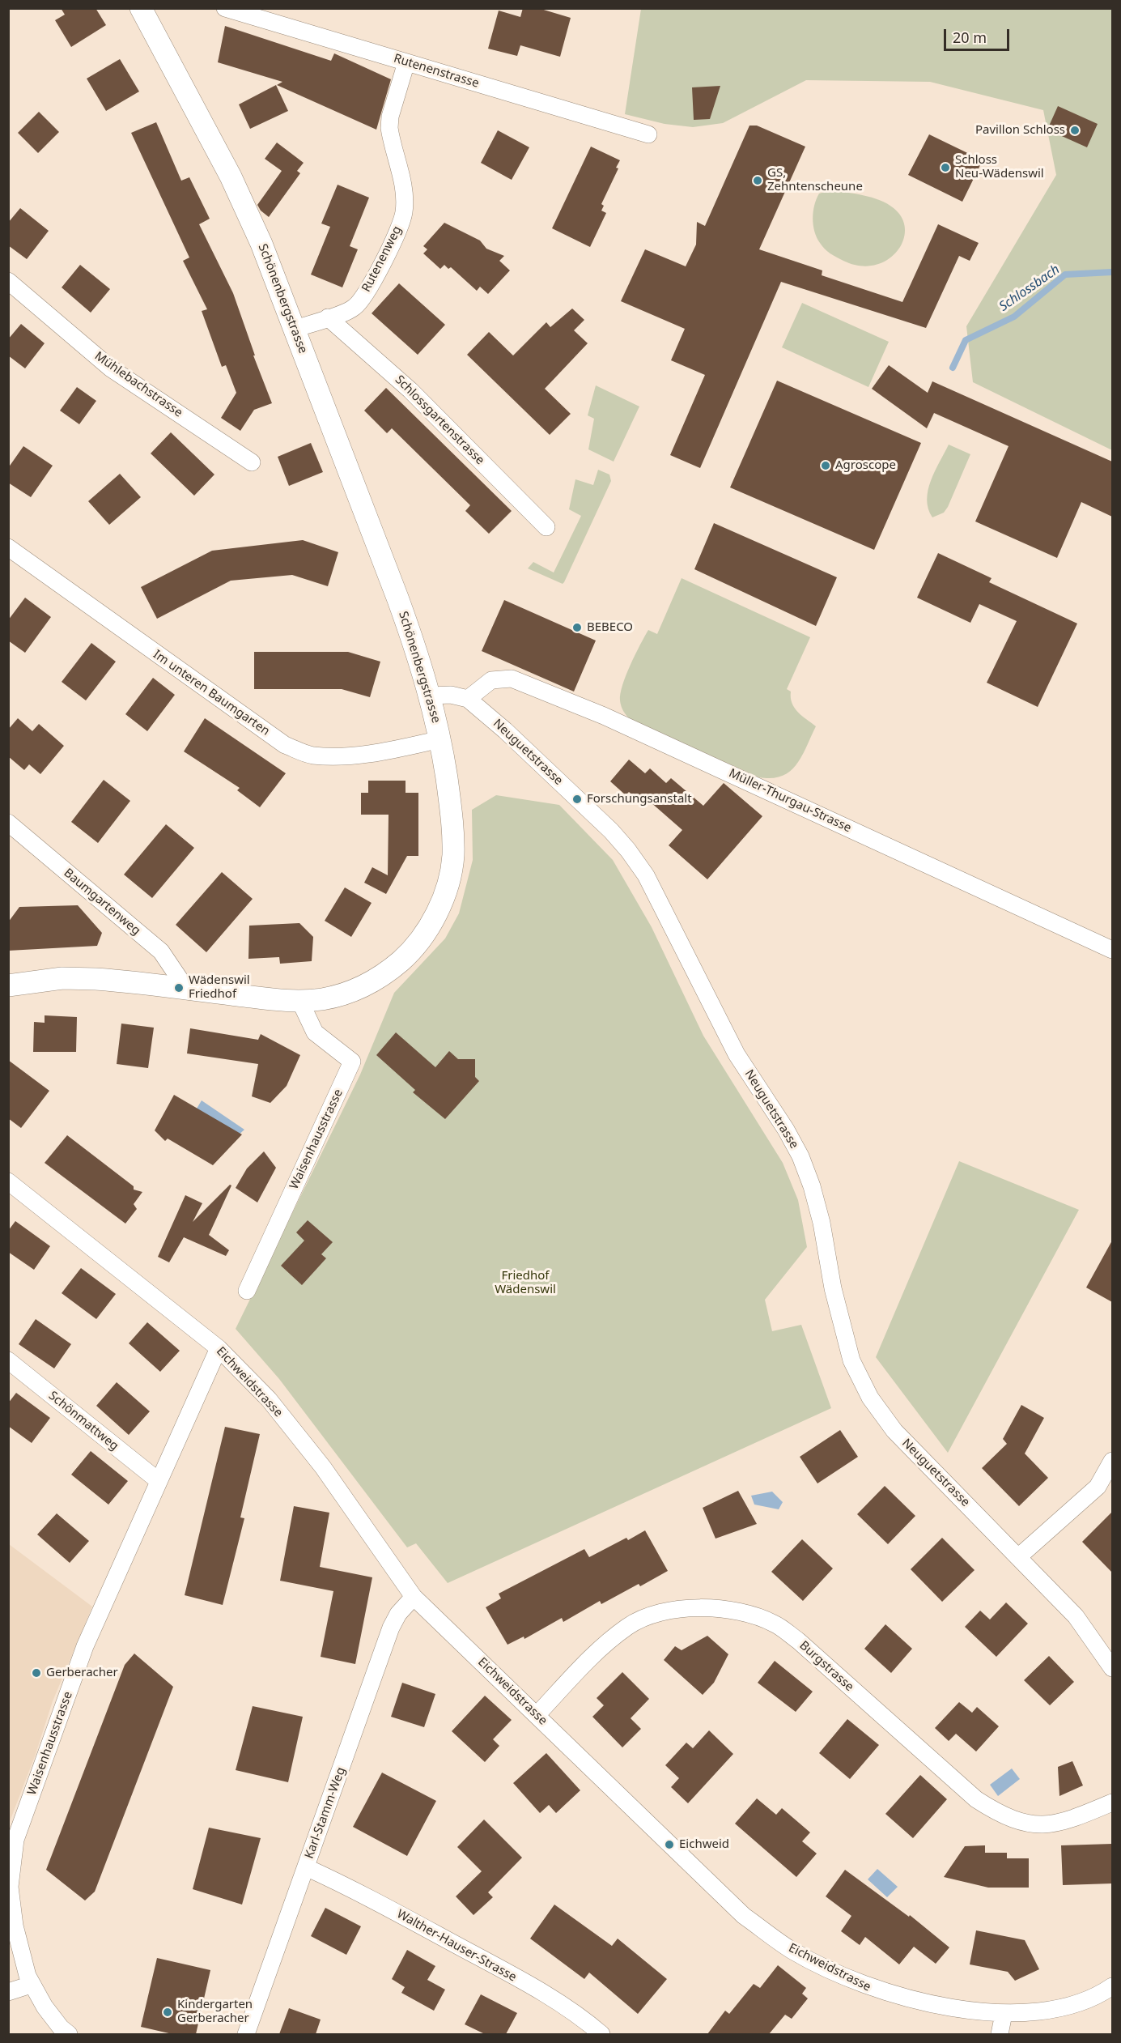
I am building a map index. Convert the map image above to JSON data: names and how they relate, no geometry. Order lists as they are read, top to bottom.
{
  "streets": {
    "street": [
      "Rutenenstrasse",
      "Rutenenweg",
      "Schönenbergstrasse",
      "Mühlebachstrasse",
      "Schlossgartenstrasse",
      "Im unteren Baumgarten",
      "Neuguetstrasse",
      "Müller-Thurgau-Strasse",
      "Baumgartenweg",
      "Waisenhausstrasse",
      "Eichweidstrasse",
      "Schönmattweg",
      "Burgstrasse",
      "Karl-Stamm-Weg",
      "Walther-Hauser-Strasse"
    ]
  },
  "crossings": [
    ["Rutenenstrasse", "Rutenenweg"],
    ["Rutenenweg", "Schönenbergstrasse"],
    ["Rutenenweg", "Schlossgartenstrasse"],
    ["Schönenbergstrasse", "Im unteren Baumgarten"],
    ["Schönenbergstrasse", "Baumgartenweg"],
    ["Schönenbergstrasse", "Waisenhausstrasse"],
    ["Neuguetstrasse", "Müller-Thurgau-Strasse"],
    ["Waisenhausstrasse", "Eichweidstrasse"],
    ["Waisenhausstrasse", "Schönmattweg"],
    ["Eichweidstrasse", "Burgstrasse"],
    ["Eichweidstrasse", "Karl-Stamm-Weg"],
    ["Karl-Stamm-Weg", "Walther-Hauser-Strasse"]
  ],
  "water": ["Schlossbach"],
  "parks": ["Friedhof Wädenswil"],
  "places": [
    "Pavillon Schloss",
    "Schloss Neu-Wädenswil",
    "GS, Zehntenscheune",
    "Agroscope",
    "BEBECO",
    "Forschungsanstalt",
    "Wädenswil Friedhof",
    "Gerberacher",
    "Eichweid",
    "Kindergarten Gerberacher"
  ],
  "scale_bar": "20 m"
}
